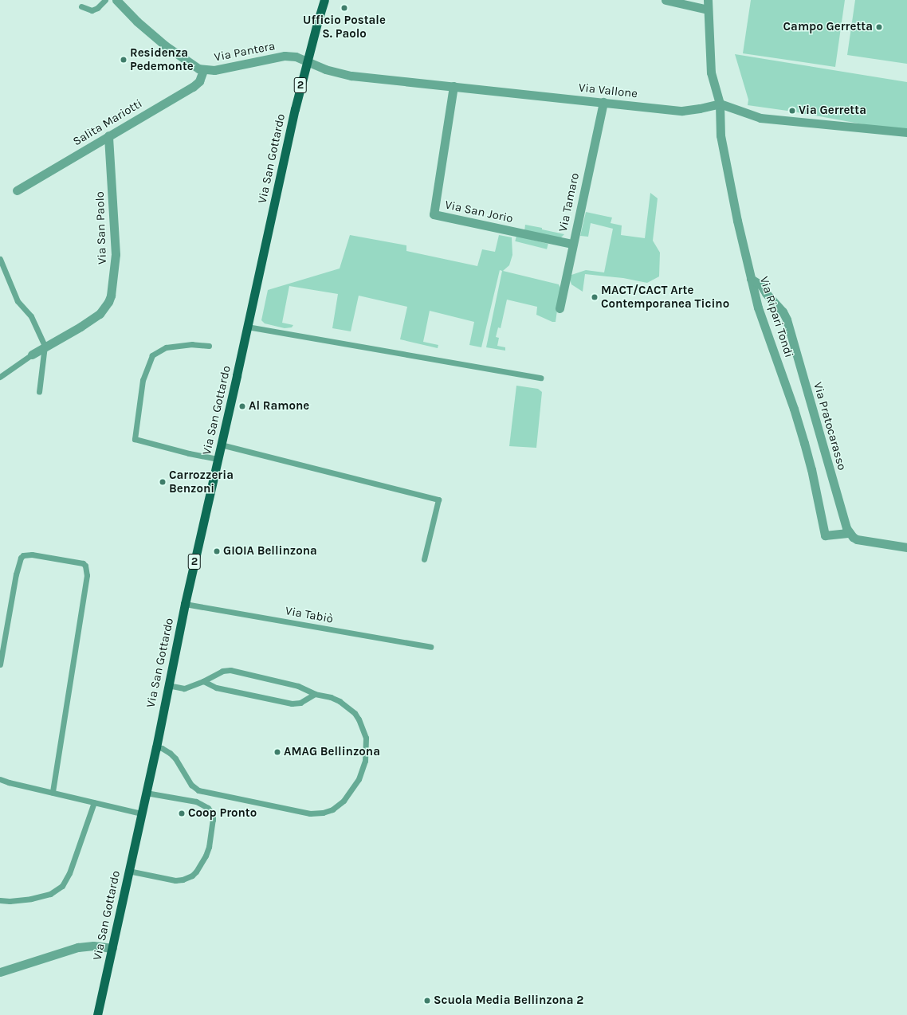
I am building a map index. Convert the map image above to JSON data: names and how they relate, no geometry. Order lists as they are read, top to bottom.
{
  "streets": {
    "main road": ["2", "Via San Gottardo"],
    "street": [
      "Via Pantera",
      "Via Vallone",
      "Salita Mariotti",
      "Via Tamaro",
      "Via San Jorio",
      "Via San Paolo",
      "Via Ripari Tondi",
      "Via Pratocarasso"
    ],
    "lane": ["Via Tabiò"]
  },
  "crossings": [
    ["Via Pantera", "Via Vallone"],
    ["Via Pantera", "Salita Mariotti"],
    ["Via Pantera", "Via San Gottardo"],
    ["Via Vallone", "Via San Gottardo"],
    ["Via Vallone", "Via Tamaro"],
    ["Via Vallone", "Via San Jorio"],
    ["Via Vallone", "Via Ripari Tondi"],
    ["Salita Mariotti", "Via San Paolo"],
    ["Via San Gottardo", "Via Tabiò"],
    ["Via Tamaro", "Via San Jorio"],
    ["Via Ripari Tondi", "Via Pratocarasso"]
  ],
  "places": [
    "Ufficio Postale S. Paolo",
    "Campo Gerretta",
    "Residenza Pedemonte",
    "Via Gerretta",
    "MACT/CACT Arte Contemporanea Ticino",
    "Al Ramone",
    "Carrozzeria Benzoni",
    "GIOIA Bellinzona",
    "AMAG Bellinzona",
    "Coop Pronto",
    "Scuola Media Bellinzona 2"
  ]
}
